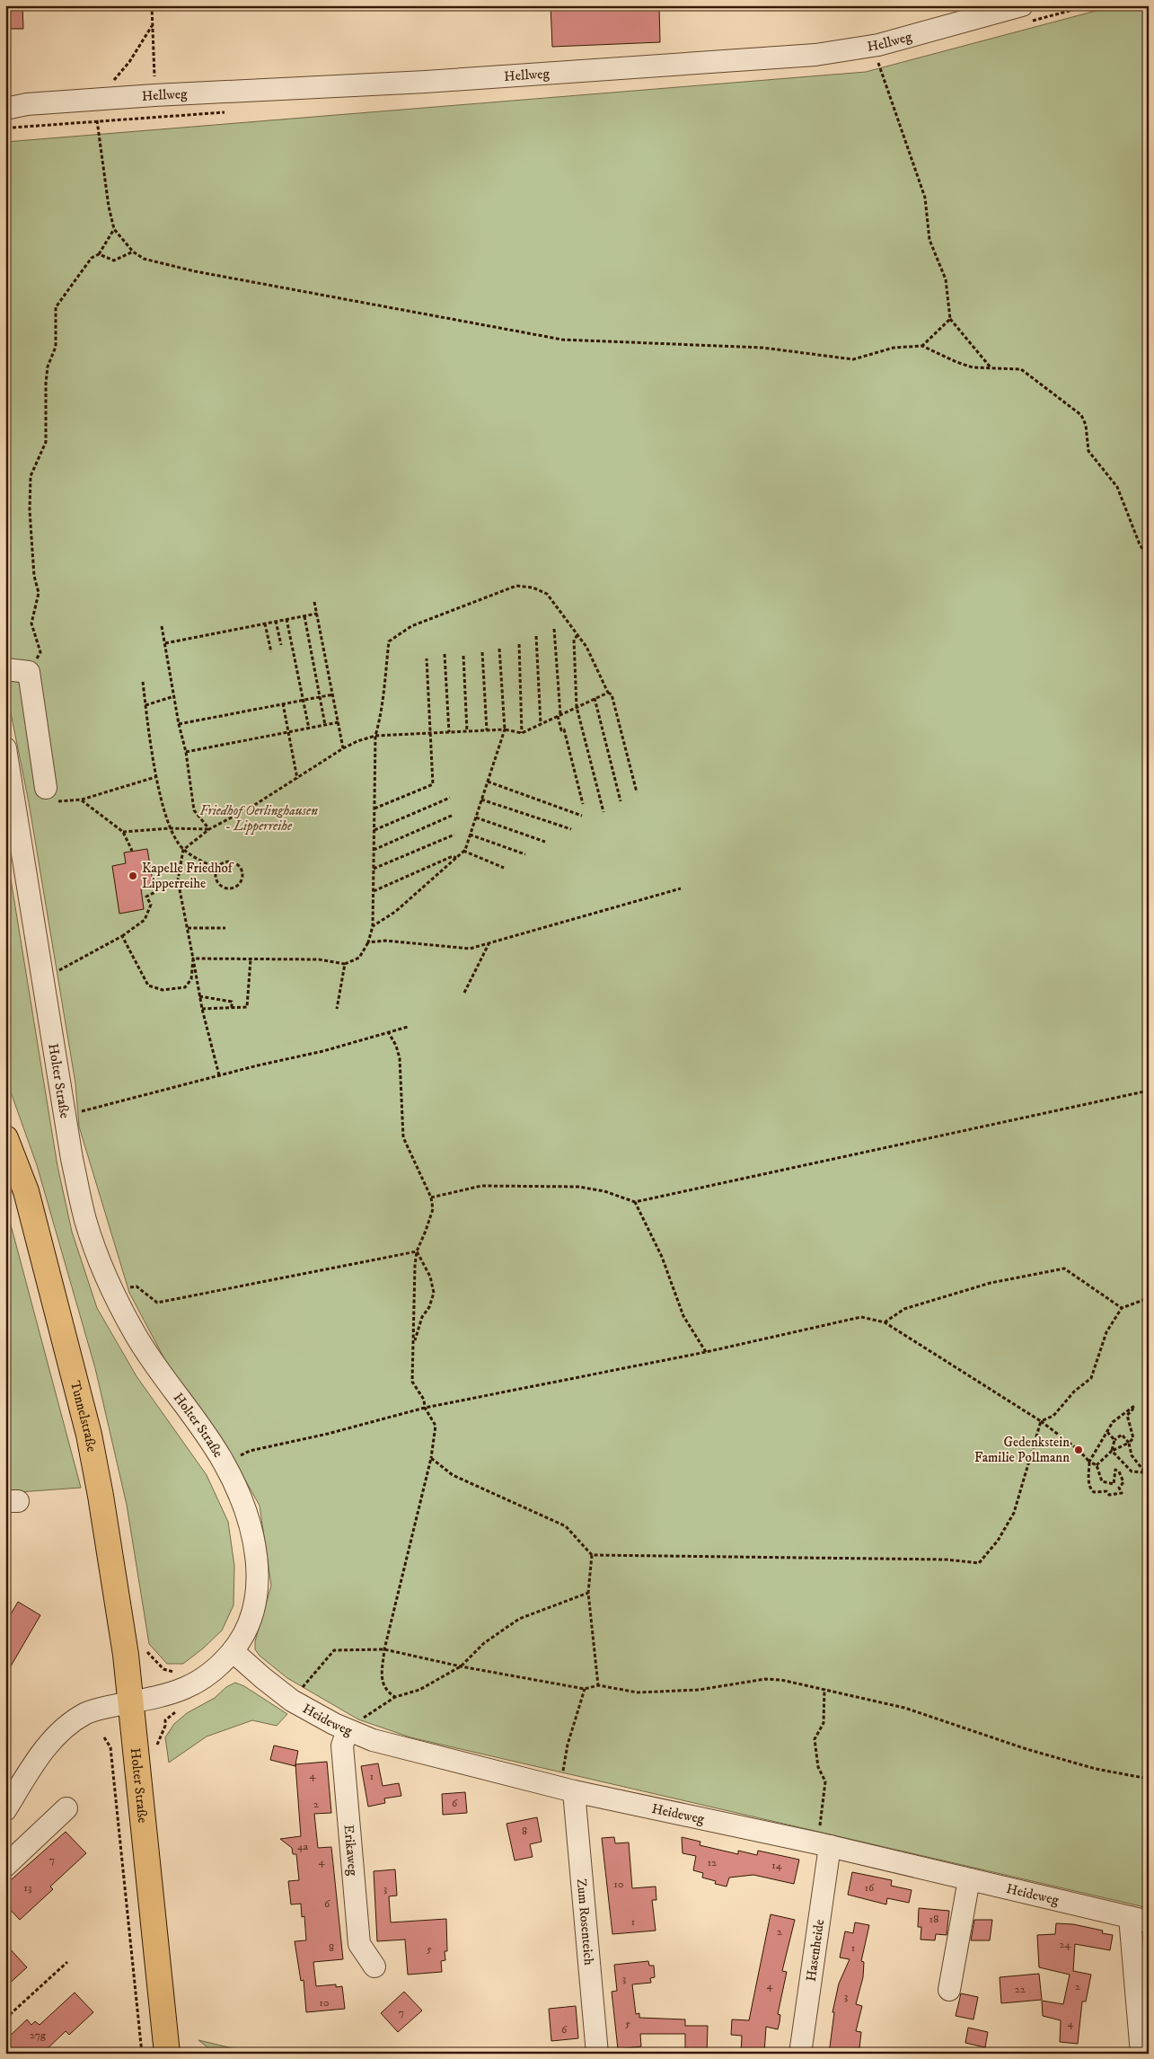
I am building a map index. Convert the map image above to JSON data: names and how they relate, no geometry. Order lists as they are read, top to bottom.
{
  "streets": {
    "main road": ["Holter Straße", "Tunnelstraße"],
    "street": [
      "Hellweg",
      "Heideweg",
      "Erikaweg",
      "Zum Rosenteich",
      "Hasenheide"
    ]
  },
  "crossings": [
    ["Holter Straße", "Tunnelstraße"],
    ["Holter Straße", "Heideweg"],
    ["Heideweg", "Erikaweg"],
    ["Heideweg", "Zum Rosenteich"],
    ["Heideweg", "Hasenheide"]
  ],
  "parks": ["Friedhof Oerlinghausen - Lipperreihe"],
  "places": ["Kapelle Friedhof Lipperreihe", "Gedenkstein Familie Pollmann"],
  "house_numbers": [
    "4",
    "1",
    "6",
    "2",
    "8",
    "4a",
    "7",
    "4",
    "12",
    "14",
    "10",
    "13",
    "16",
    "3",
    "6",
    "18",
    "1",
    "2",
    "24",
    "8",
    "1",
    "5",
    "3",
    "4",
    "2",
    "22",
    "3",
    "10",
    "7",
    "5",
    "4",
    "6",
    "27g"
  ]
}
